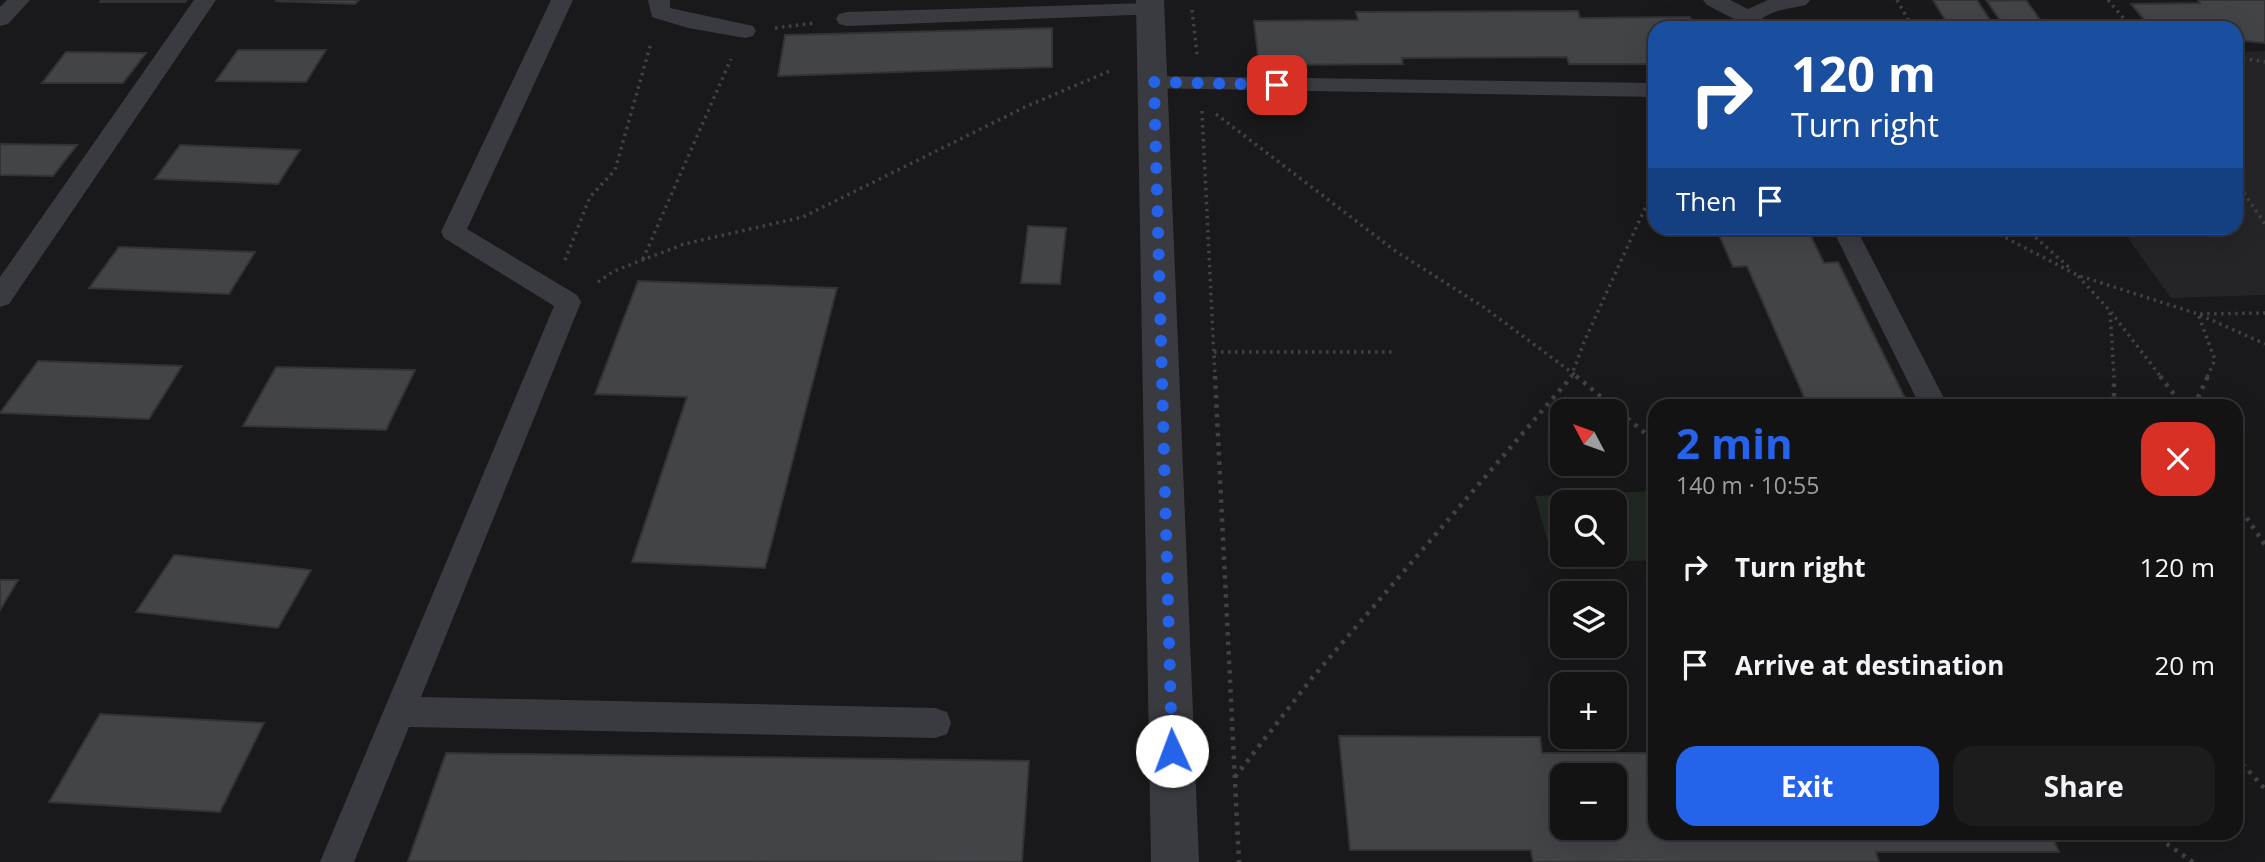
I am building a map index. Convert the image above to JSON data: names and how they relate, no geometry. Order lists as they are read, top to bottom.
{
  "north": "top left",
  "page": {
    "turn": ["120 m", "Turn right"],
    "then": "Then",
    "map_buttons": ["+", "−"],
    "heading": ["2 min", "140 m · 10:55"],
    "list": [
      {
        "name": "Turn right",
        "value": "120 m"
      },
      {
        "name": "Arrive at destination",
        "value": "20 m"
      }
    ],
    "buttons": ["Exit", "Share"]
  }
}
